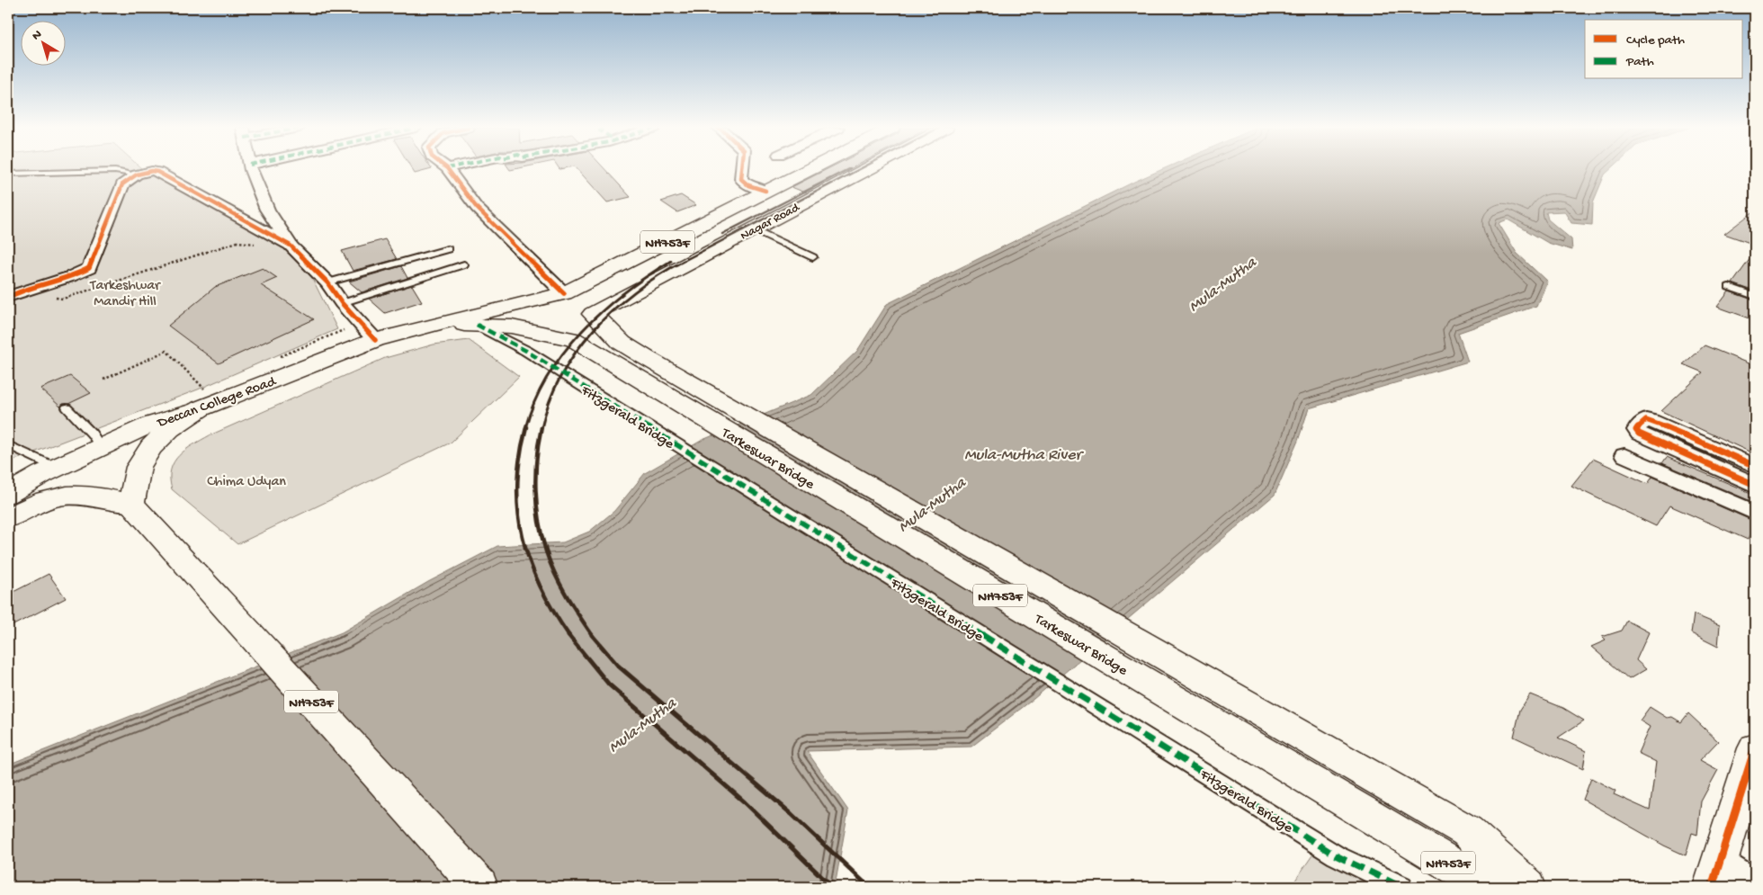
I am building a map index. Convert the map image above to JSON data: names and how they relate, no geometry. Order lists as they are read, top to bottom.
{
  "streets": {
    "main road": [
      "Nagar Road",
      "NH753F",
      "Deccan College Road",
      "Tarkeswar Bridge"
    ],
    "street": ["Fitzgerald Bridge"]
  },
  "crossings": [
    ["Nagar Road", "NH753F"],
    ["Nagar Road", "Deccan College Road"],
    ["NH753F", "Deccan College Road"],
    ["NH753F", "Fitzgerald Bridge"],
    ["NH753F", "Tarkeswar Bridge"]
  ],
  "water": ["Mula-Mutha", "Mula-Mutha River"],
  "parks": ["Tarkeshwar Mandir Hill", "Chima Udyan"],
  "legend": ["Cycle path", "Path"],
  "north": "top left"
}
